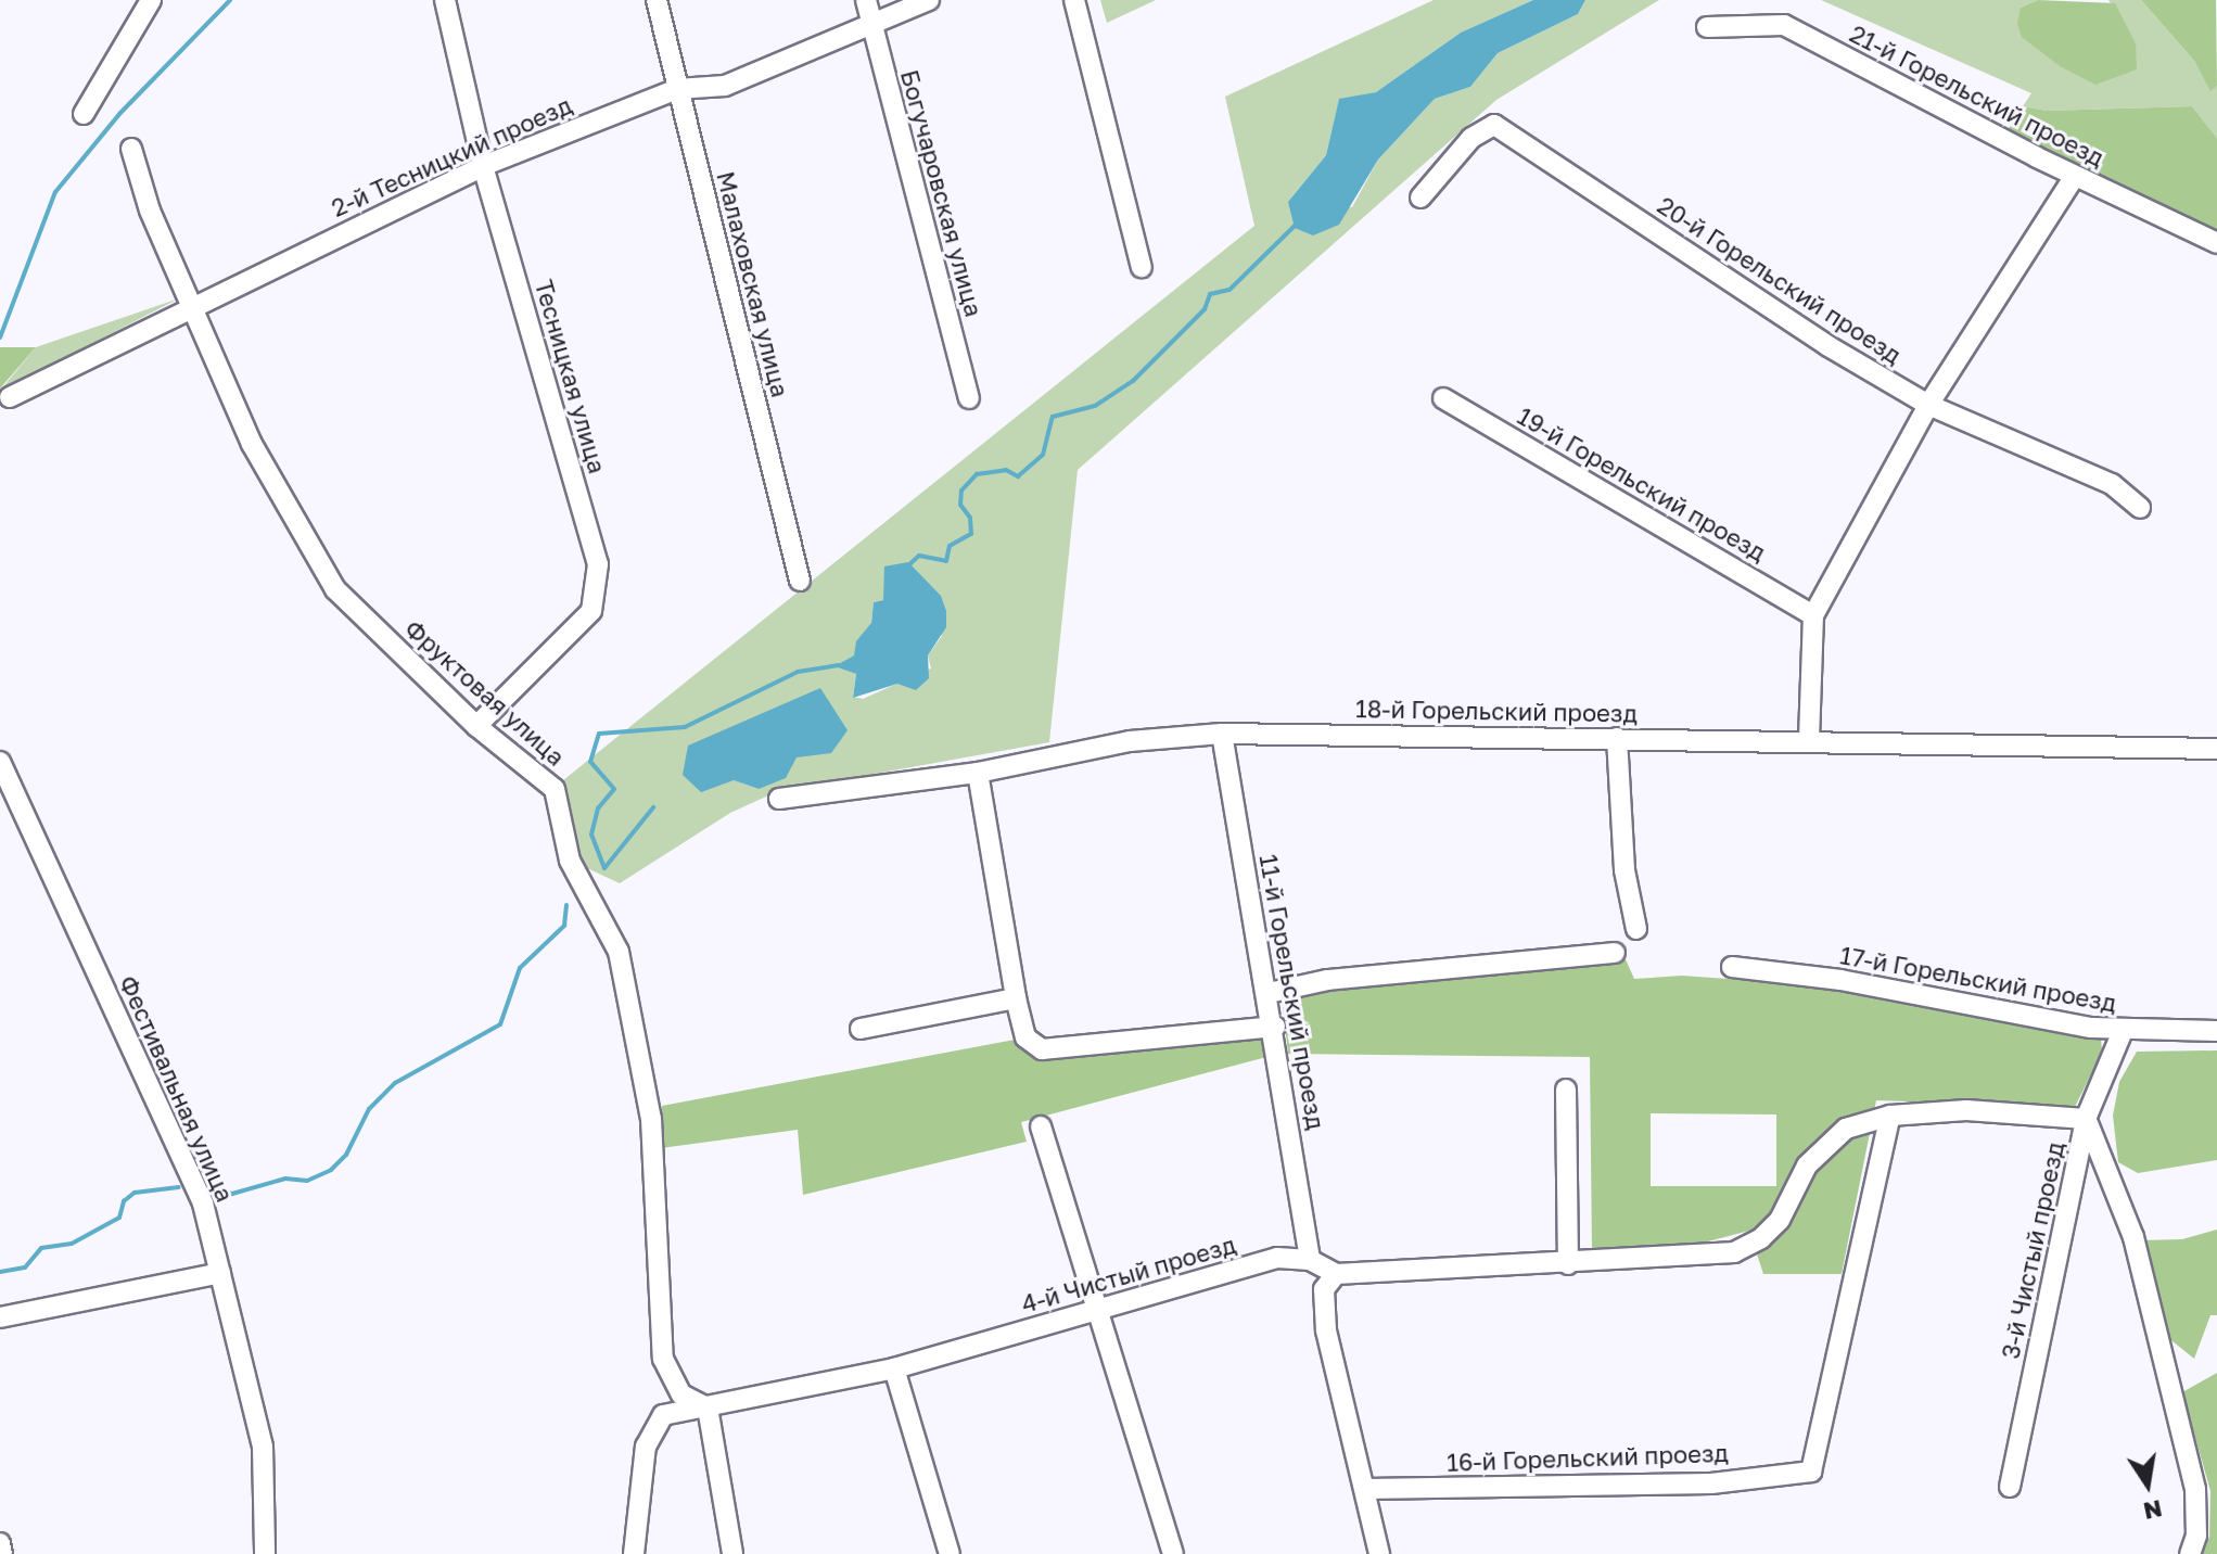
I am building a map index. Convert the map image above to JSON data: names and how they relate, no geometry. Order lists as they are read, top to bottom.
{
  "streets": {
    "street": [
      "21-й Горельский проезд",
      "2-й Тесницкий проезд",
      "Богучаровская улица",
      "20-й Горельский проезд",
      "Малаховская улица",
      "Тесницкая улица",
      "19-й Горельский проезд",
      "Фруктовая улица",
      "18-й Горельский проезд",
      "17-й Горельский проезд",
      "11-й Горельский проезд",
      "Фестивальная улица",
      "3-й Чистый проезд",
      "4-й Чистый проезд",
      "16-й Горельский проезд"
    ]
  },
  "crossings": [
    ["2-й Тесницкий проезд", "Богучаровская улица"],
    ["2-й Тесницкий проезд", "Малаховская улица"],
    ["2-й Тесницкий проезд", "Тесницкая улица"],
    ["2-й Тесницкий проезд", "Фруктовая улица"],
    ["Тесницкая улица", "Фруктовая улица"],
    ["Фруктовая улица", "4-й Чистый проезд"],
    ["18-й Горельский проезд", "11-й Горельский проезд"],
    ["17-й Горельский проезд", "3-й Чистый проезд"],
    ["11-й Горельский проезд", "4-й Чистый проезд"]
  ],
  "north": "bottom"
}
